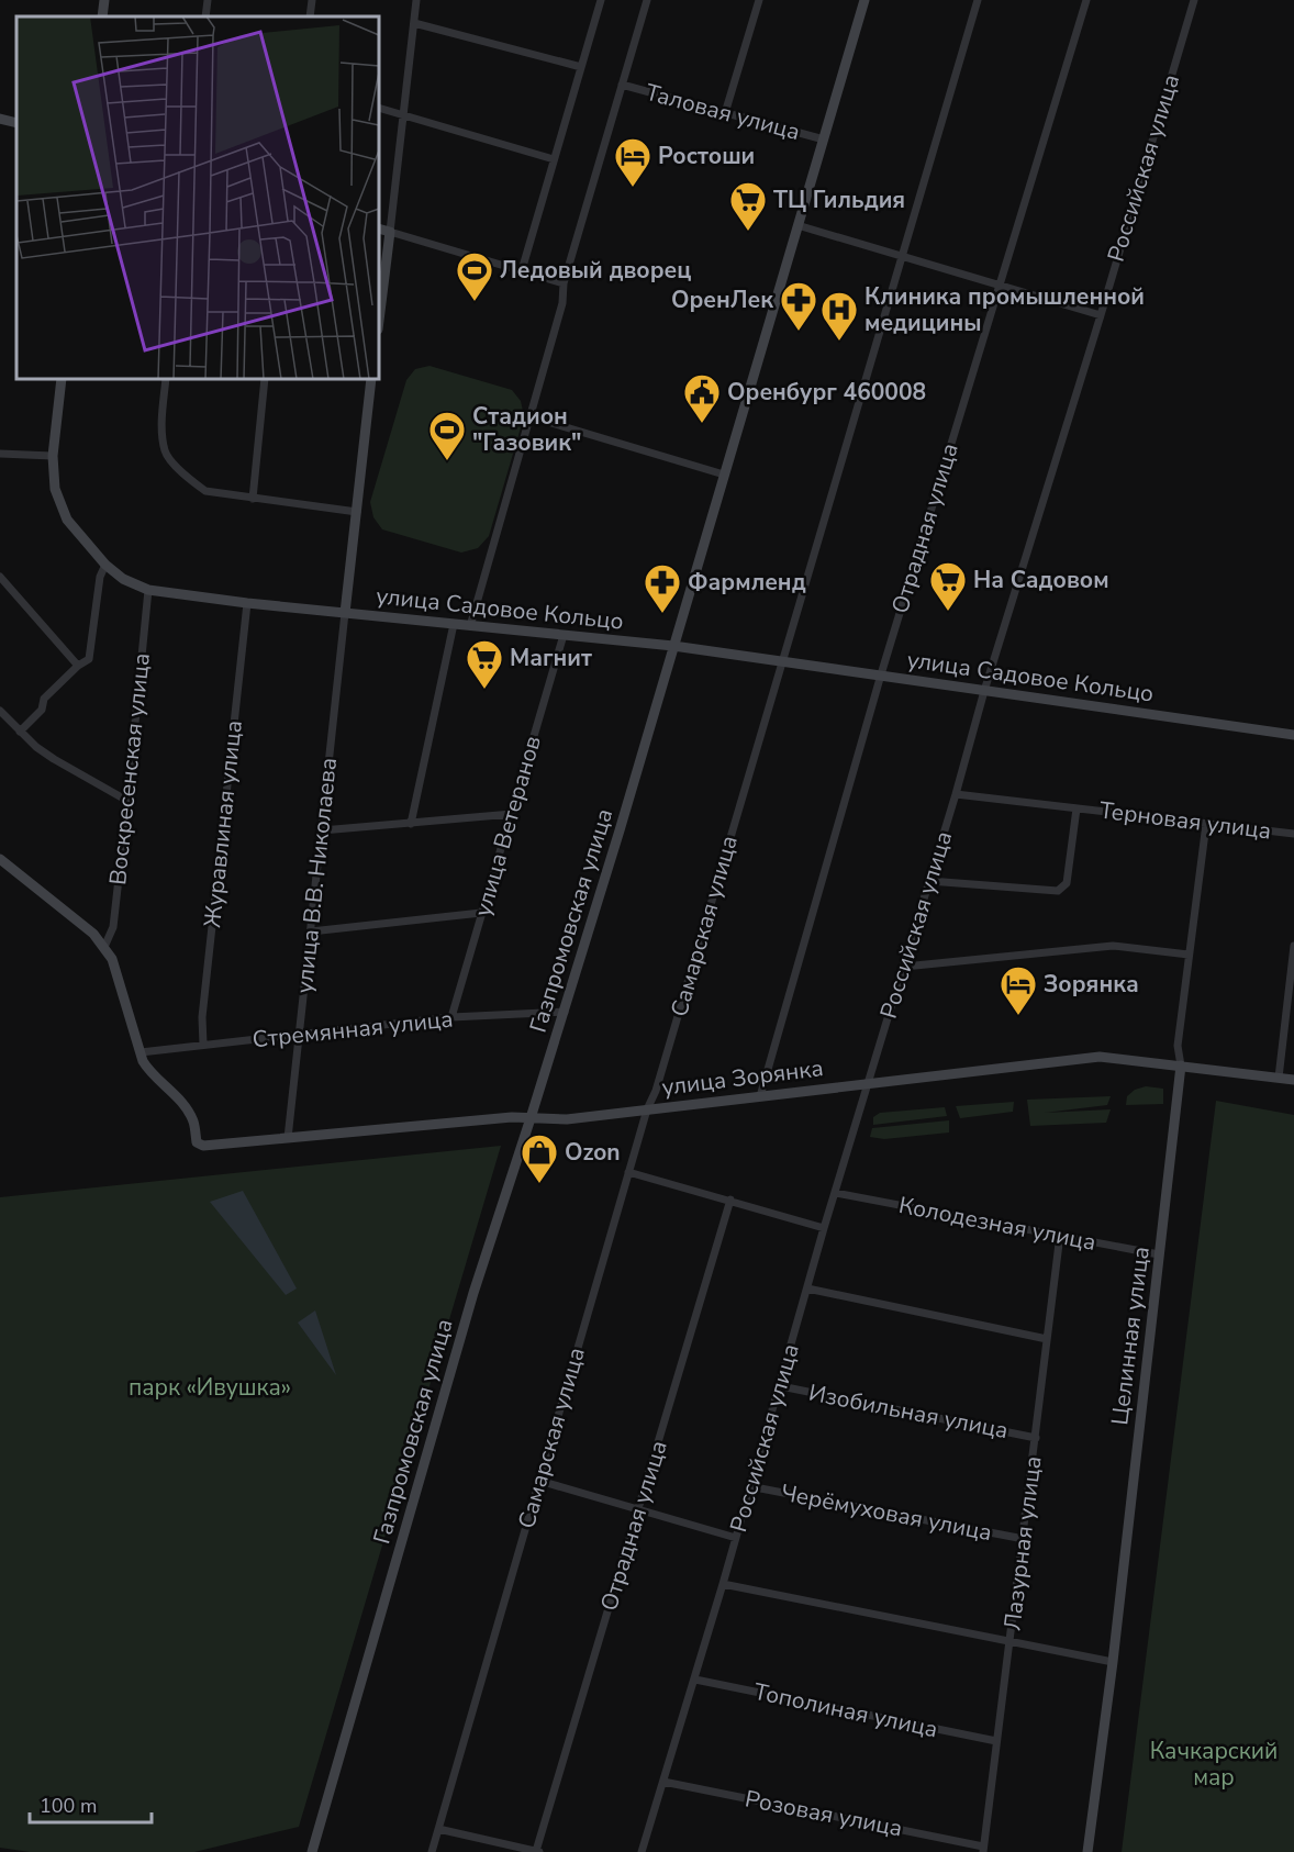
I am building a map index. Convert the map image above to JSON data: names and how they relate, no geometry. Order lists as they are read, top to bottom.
{
  "streets": {
    "street": [
      "Таловая улица",
      "Российская улица",
      "Отрадная улица",
      "улица Садовое Кольцо",
      "Воскресенская улица",
      "Терновая улица",
      "Журавлиная улица",
      "улица Ветеранов",
      "улица В.В. Николаева",
      "Газпромовская улица",
      "Самарская улица",
      "Стремянная улица",
      "улица Зорянка",
      "Колодезная улица",
      "Целинная улица",
      "Изобильная улица",
      "Черёмуховая улица",
      "Лазурная улица",
      "Тополиная улица",
      "Розовая улица"
    ]
  },
  "crossings": [
    ["Таловая улица", "Газпромовская улица"],
    ["Российская улица", "улица Садовое Кольцо"],
    ["Российская улица", "Терновая улица"],
    ["Российская улица", "улица Зорянка"],
    ["Российская улица", "Колодезная улица"],
    ["Российская улица", "Изобильная улица"],
    ["Российская улица", "Черёмуховая улица"],
    ["Российская улица", "Тополиная улица"],
    ["Российская улица", "Розовая улица"],
    ["Отрадная улица", "улица Садовое Кольцо"],
    ["Отрадная улица", "улица Зорянка"],
    ["улица Садовое Кольцо", "Воскресенская улица"],
    ["улица Садовое Кольцо", "Журавлиная улица"],
    ["улица Садовое Кольцо", "улица Ветеранов"],
    ["улица Садовое Кольцо", "улица В.В. Николаева"],
    ["улица Садовое Кольцо", "Газпромовская улица"],
    ["улица Садовое Кольцо", "Самарская улица"],
    ["Терновая улица", "Целинная улица"],
    ["Журавлиная улица", "Стремянная улица"],
    ["улица Ветеранов", "Стремянная улица"],
    ["улица В.В. Николаева", "Стремянная улица"],
    ["улица В.В. Николаева", "улица Зорянка"],
    ["Газпромовская улица", "Стремянная улица"],
    ["Газпромовская улица", "улица Зорянка"],
    ["Самарская улица", "улица Зорянка"],
    ["Стремянная улица", "улица Зорянка"],
    ["улица Зорянка", "Целинная улица"],
    ["Колодезная улица", "Целинная улица"],
    ["Колодезная улица", "Лазурная улица"],
    ["Изобильная улица", "Лазурная улица"],
    ["Черёмуховая улица", "Лазурная улица"],
    ["Лазурная улица", "Тополиная улица"],
    ["Лазурная улица", "Розовая улица"]
  ],
  "parks": ["парк «Ивушка»", "Качкарский мар"],
  "places": {
    "hotel": ["Ростоши", "Зорянка"],
    "supermarket": ["ТЦ Гильдия", "На Садовом", "Магнит"],
    "sports": ["Ледовый дворец", "Стадион \"Газовик\""],
    "pharmacy": ["ОренЛек", "Фармленд"],
    "hospital": ["Клиника промышленной медицины"],
    "public building": ["Оренбург 460008"],
    "shop": ["Ozon"]
  },
  "scale_bar": "100 m"
}
